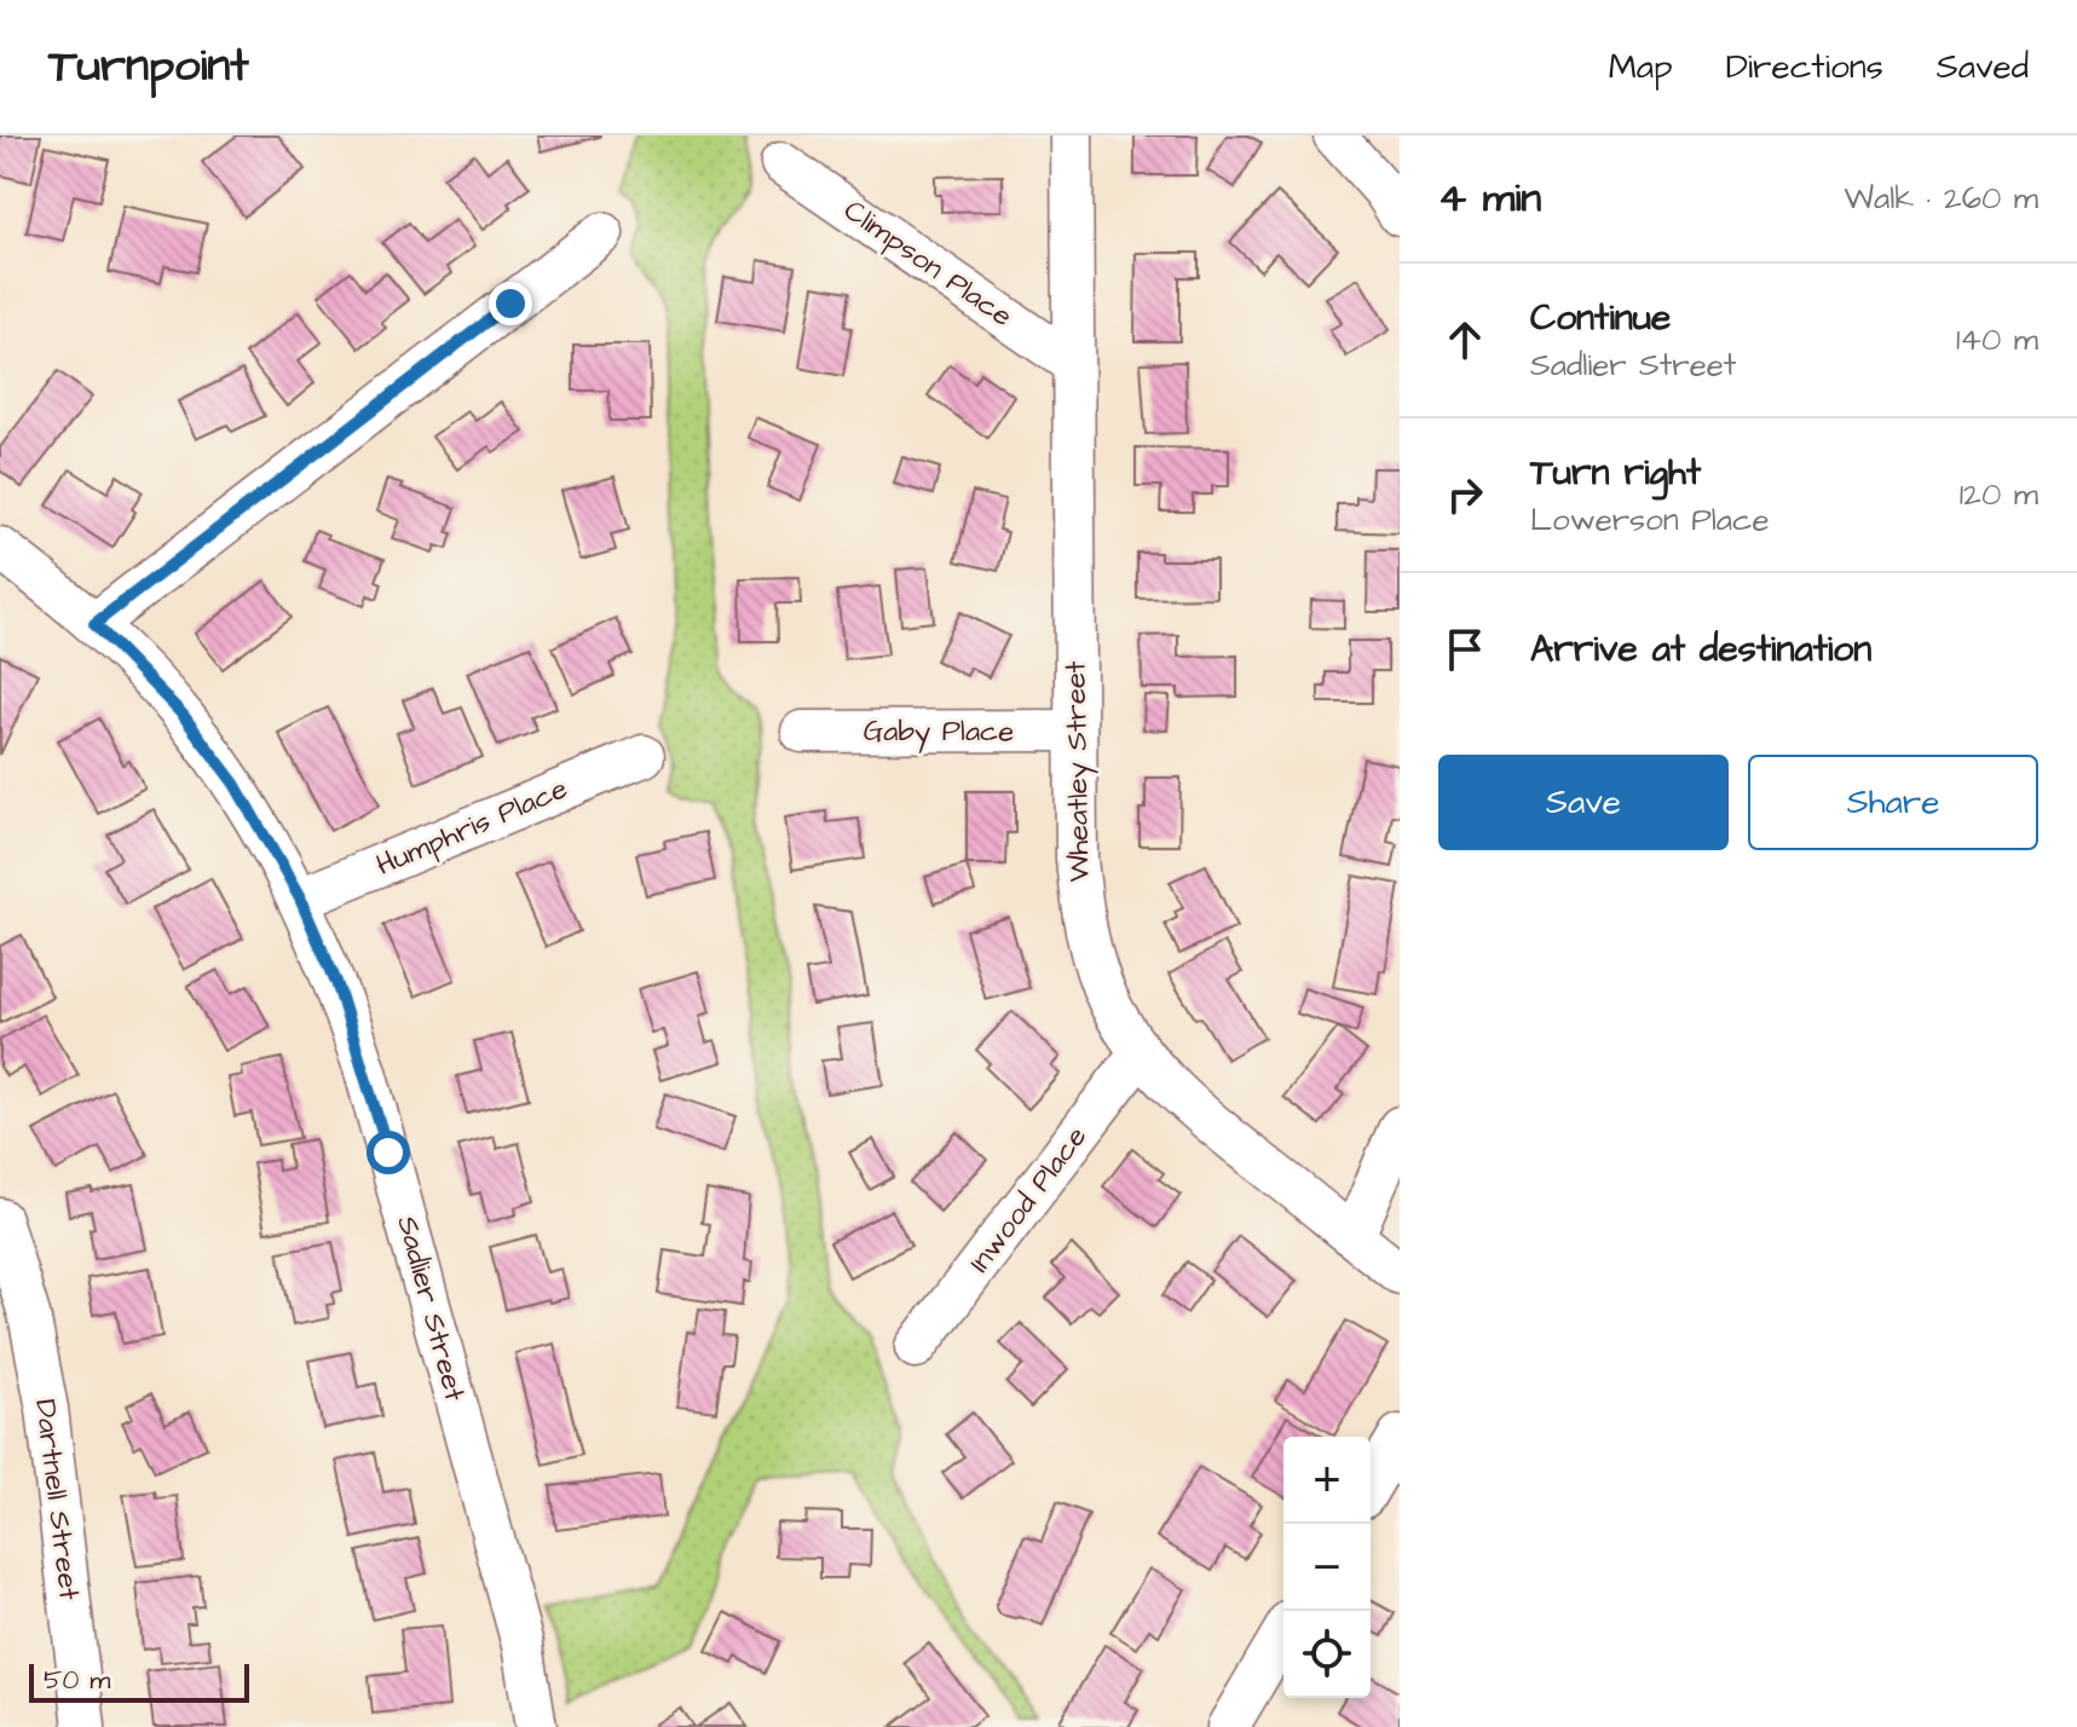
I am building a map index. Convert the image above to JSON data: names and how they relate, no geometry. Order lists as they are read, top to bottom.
{
  "streets": {
    "street": [
      "Climpson Place",
      "Gaby Place",
      "Wheatley Street",
      "Humphris Place",
      "Inwood Place",
      "Sadlier Street",
      "Dartnell Street"
    ]
  },
  "crossings": [
    ["Climpson Place", "Wheatley Street"],
    ["Gaby Place", "Wheatley Street"],
    ["Wheatley Street", "Inwood Place"],
    ["Humphris Place", "Sadlier Street"]
  ],
  "scale_bar": "50 m",
  "page": {
    "header": "Turnpoint",
    "nav": ["Map", "Directions", "Saved"],
    "heading": ["4 min", "Walk · 260 m"],
    "list": [
      ["Continue", "Sadlier Street", "140 m"],
      ["Turn right", "Lowerson Place", "120 m"],
      "Arrive at destination"
    ],
    "buttons": ["Save", "Share"],
    "map_buttons": ["+", "−"],
    "scale": "50 m"
  }
}
